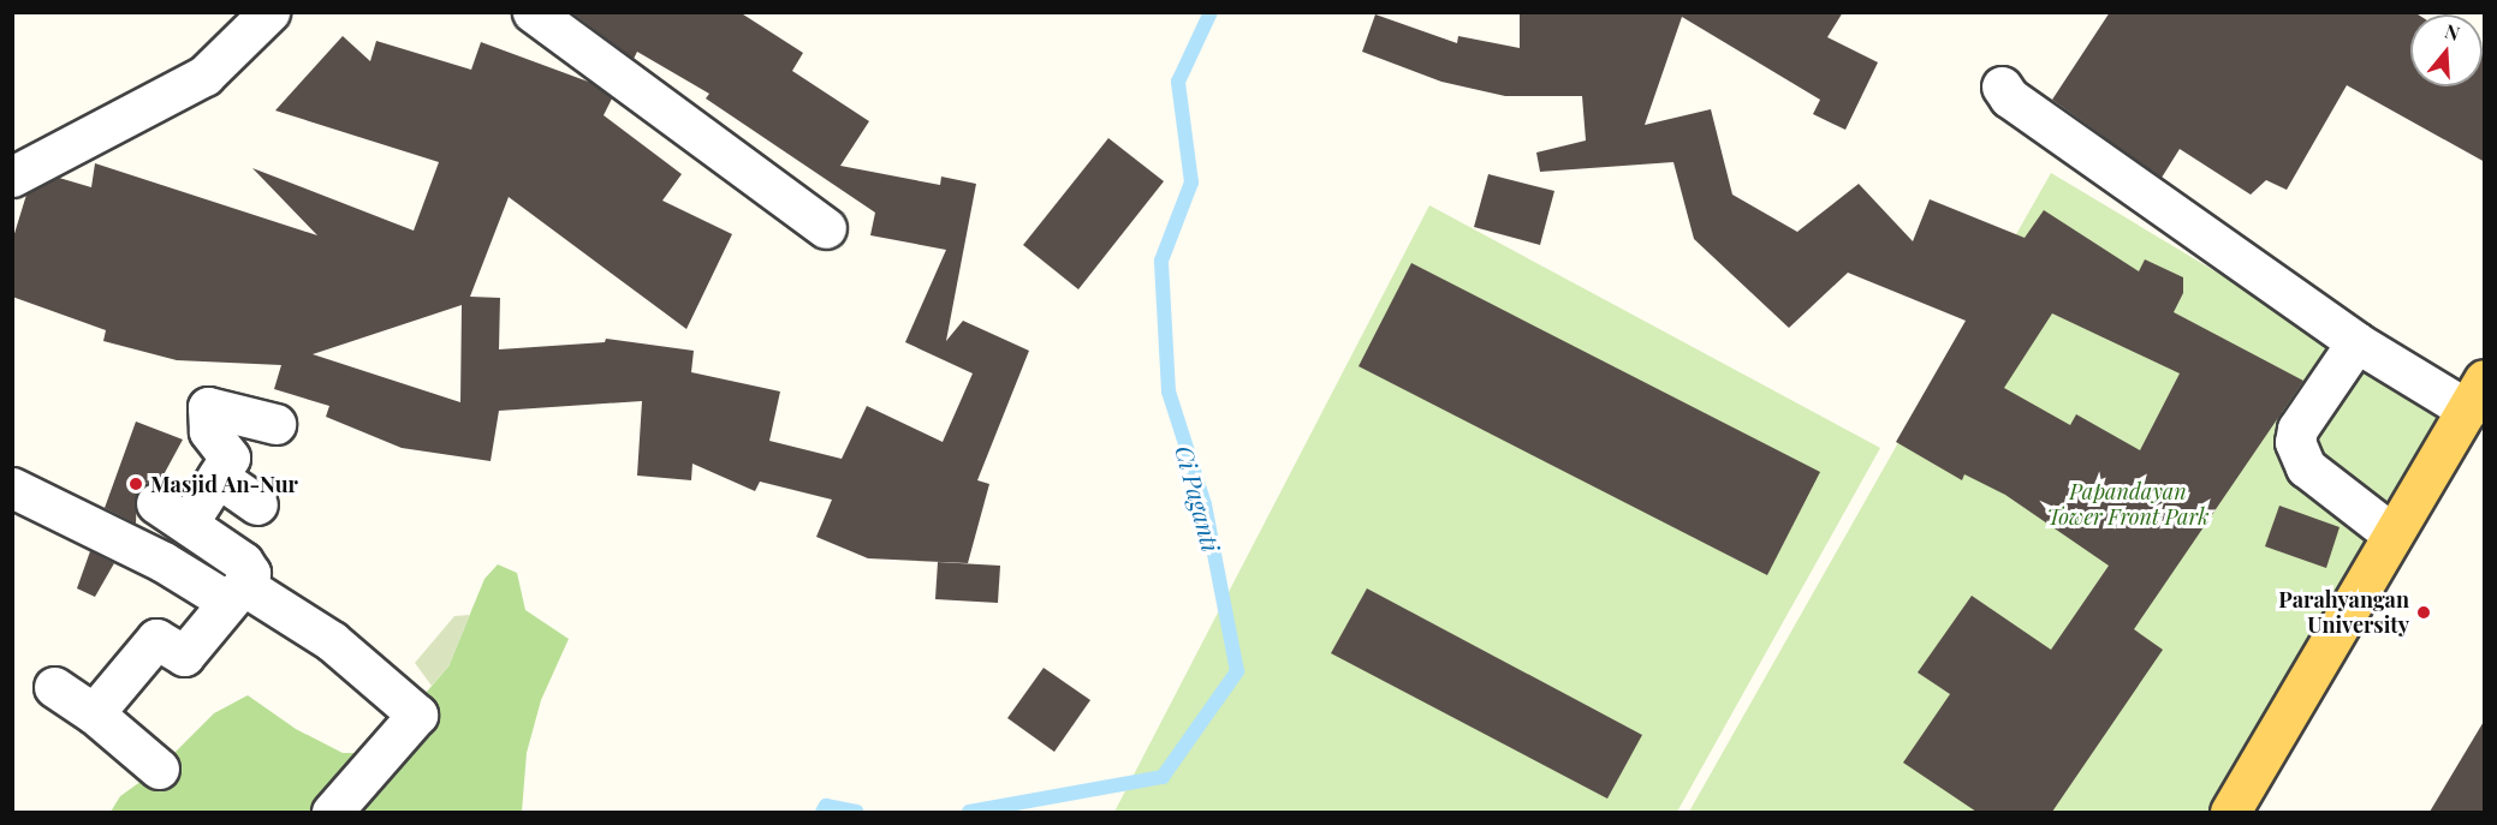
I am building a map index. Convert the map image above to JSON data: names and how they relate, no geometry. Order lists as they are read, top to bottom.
{
  "water": ["Ci Paganti"],
  "parks": ["Papandayan Tower Front Park"],
  "places": ["Masjid An-Nur", "Parahyangan University"],
  "north": "top"
}
